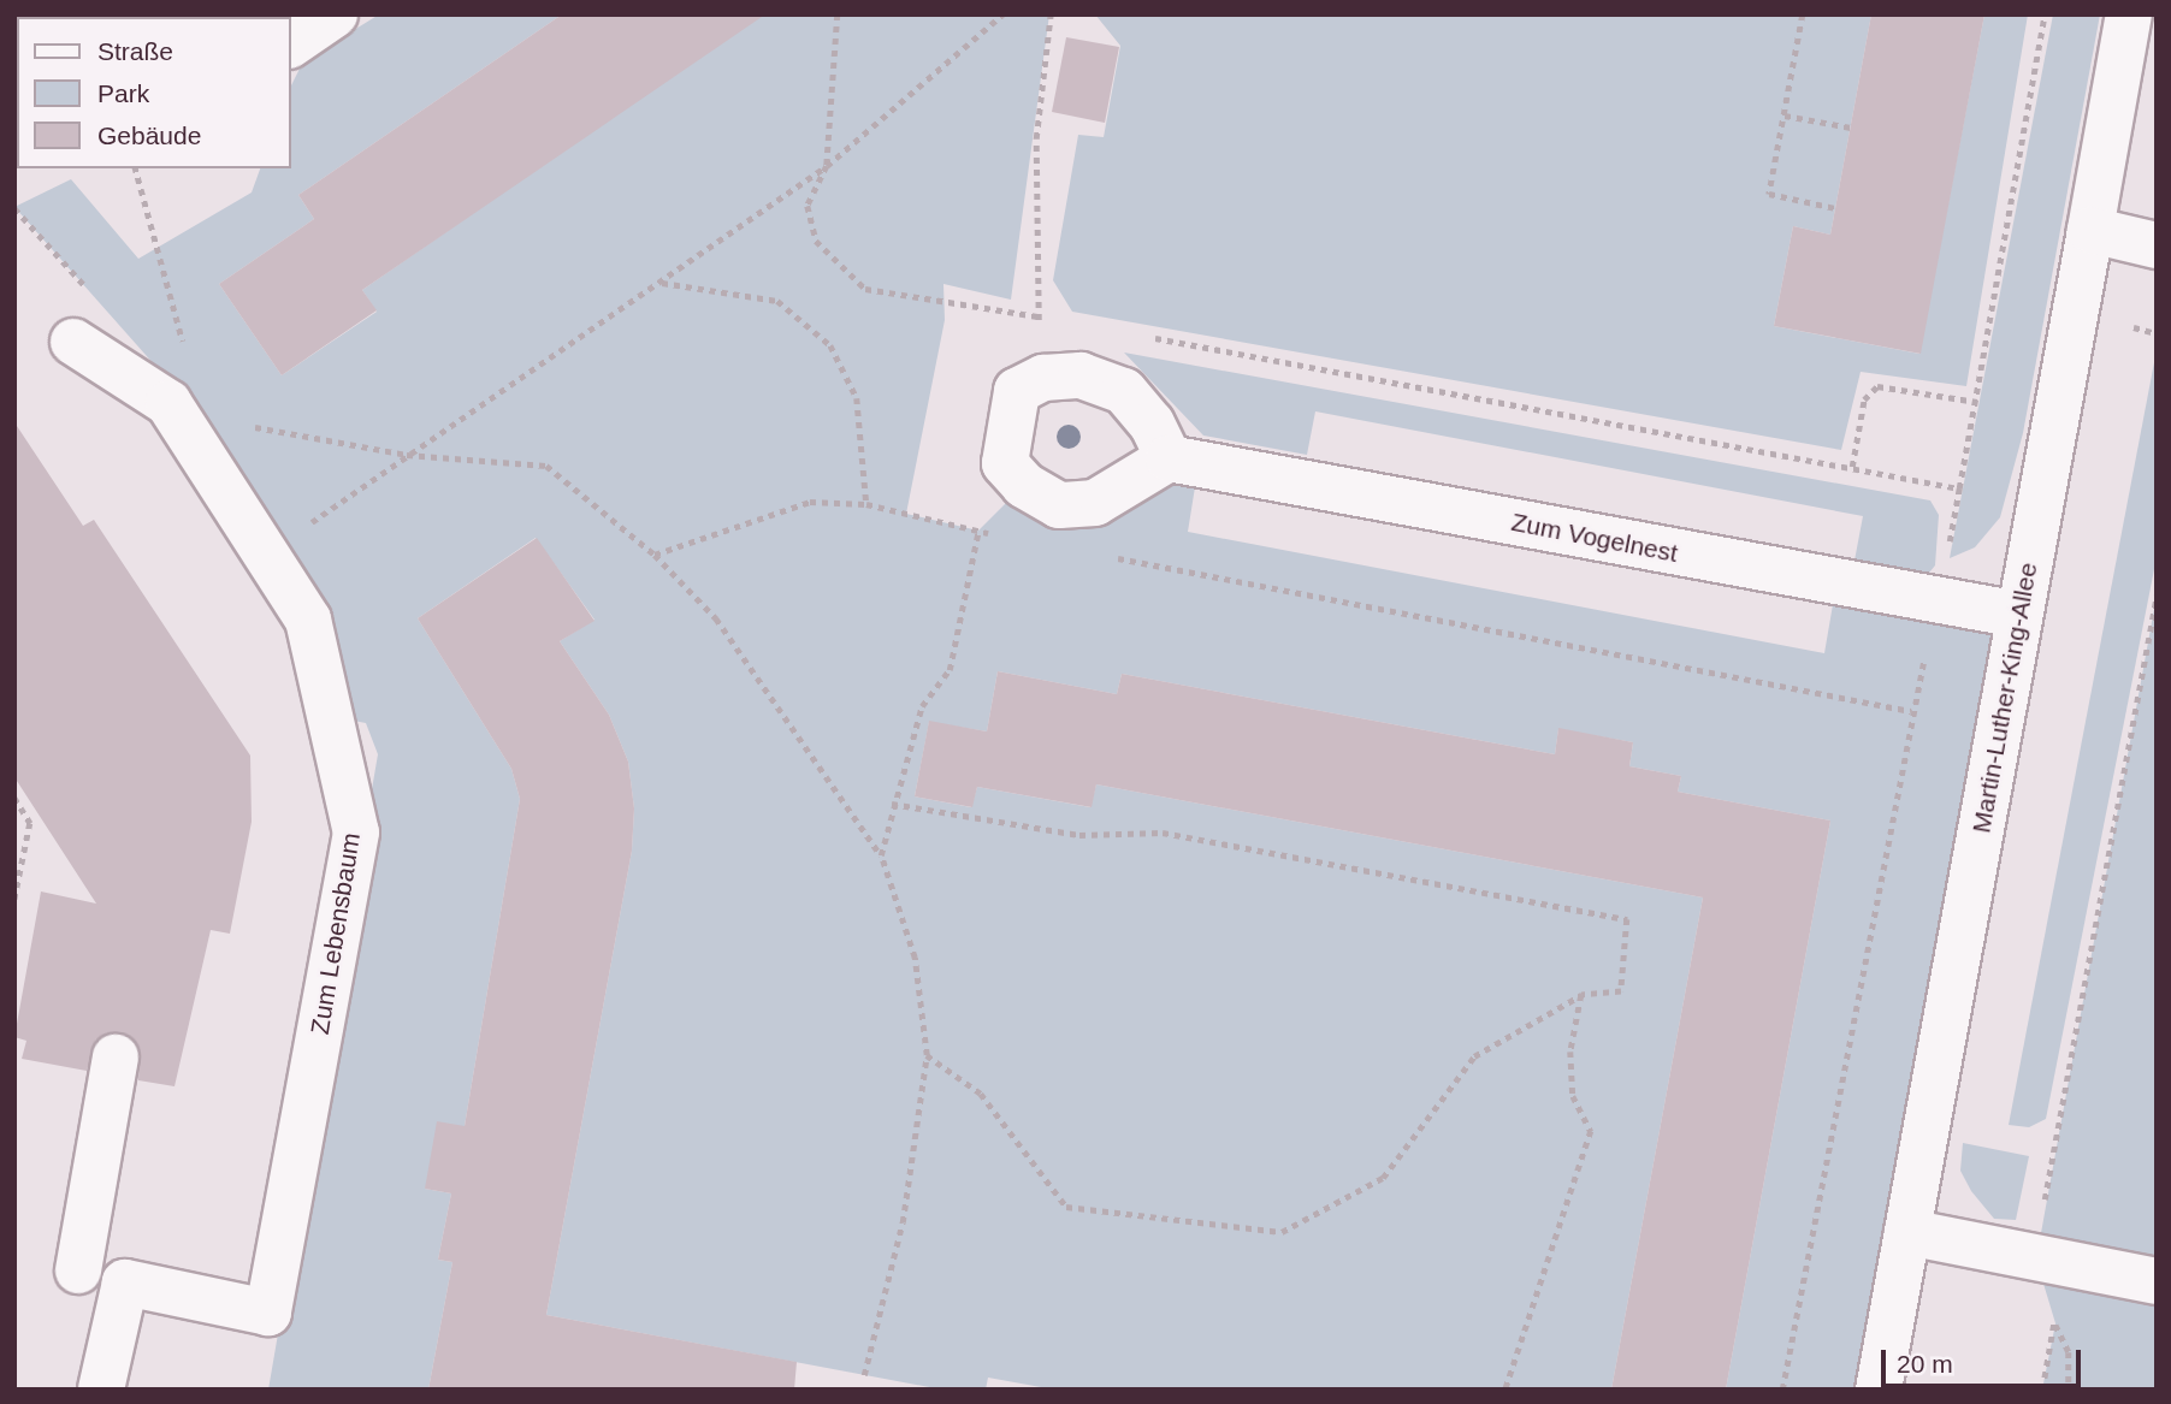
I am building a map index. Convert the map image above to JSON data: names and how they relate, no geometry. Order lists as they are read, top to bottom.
{
  "streets": {
    "street": ["Zum Vogelnest", "Martin-Luther-King-Allee", "Zum Lebensbaum"]
  },
  "crossings": [
    ["Zum Vogelnest", "Martin-Luther-King-Allee"]
  ],
  "legend": ["Straße", "Park", "Gebäude"],
  "scale_bar": "20 m"
}
